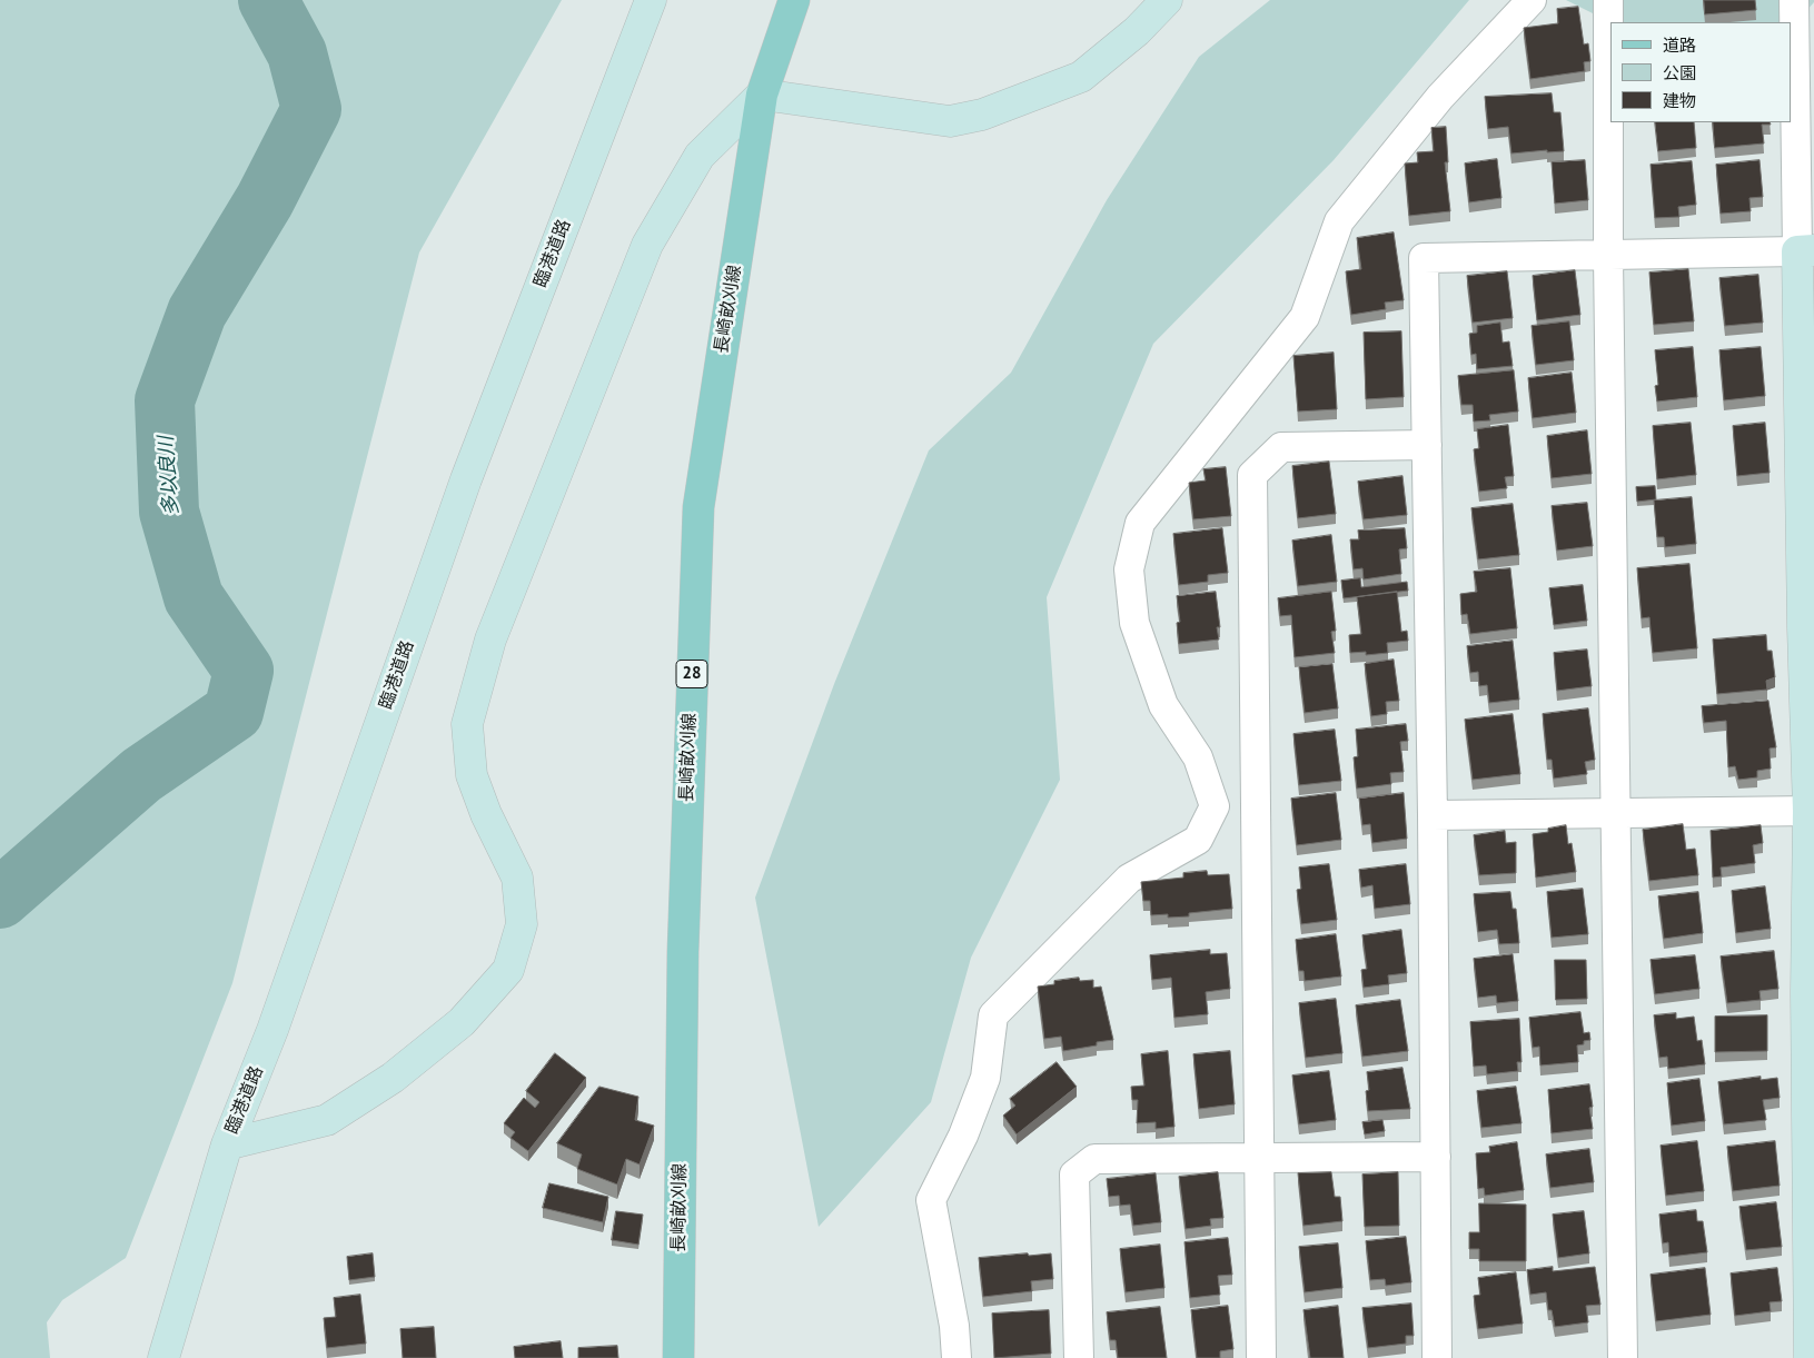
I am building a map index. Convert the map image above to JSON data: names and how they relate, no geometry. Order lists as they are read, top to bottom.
{
  "streets": {
    "main road": ["長崎畝刈線", "28"],
    "street": ["臨港道路"]
  },
  "water": ["多以良川"],
  "legend": ["道路", "公園", "建物"]
}
